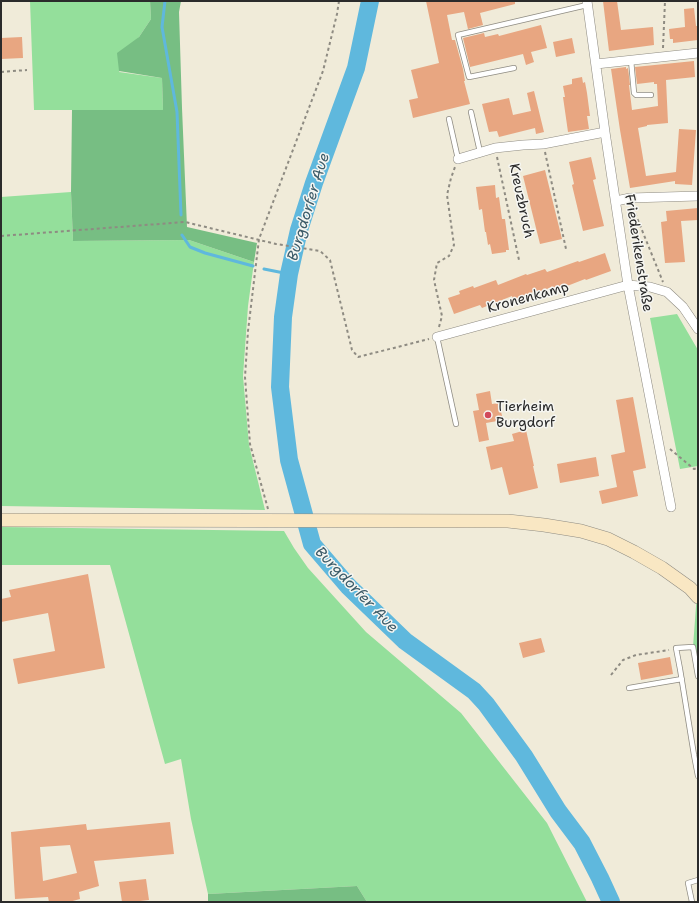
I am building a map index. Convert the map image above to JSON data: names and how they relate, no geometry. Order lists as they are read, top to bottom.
{
  "streets": {
    "street": ["Kreuzbruch", "Friederikenstraße", "Kronenkamp"]
  },
  "crossings": [
    ["Kreuzbruch", "Friederikenstraße"],
    ["Friederikenstraße", "Kronenkamp"]
  ],
  "water": ["Burgdorfer Aue"],
  "places": ["Tierheim Burgdorf"]
}
